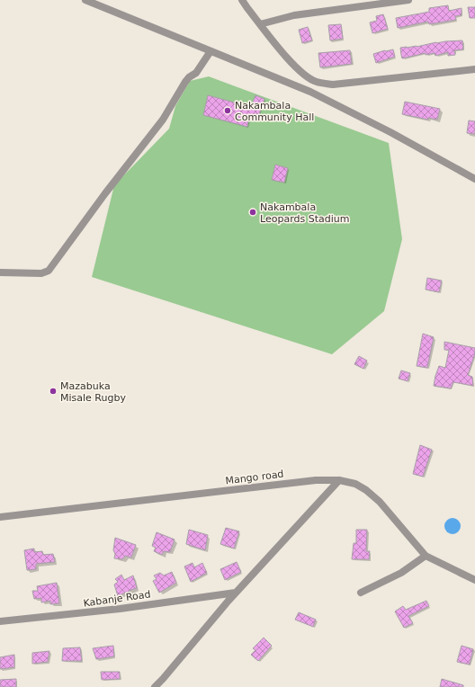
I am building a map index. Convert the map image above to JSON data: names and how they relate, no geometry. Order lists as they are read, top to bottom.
{
  "streets": {
    "street": ["Mango road", "Kabanje Road"]
  },
  "places": ["Nakambala Community Hall", "Nakambala Leopards Stadium", "Mazabuka Misale Rugby"]
}
